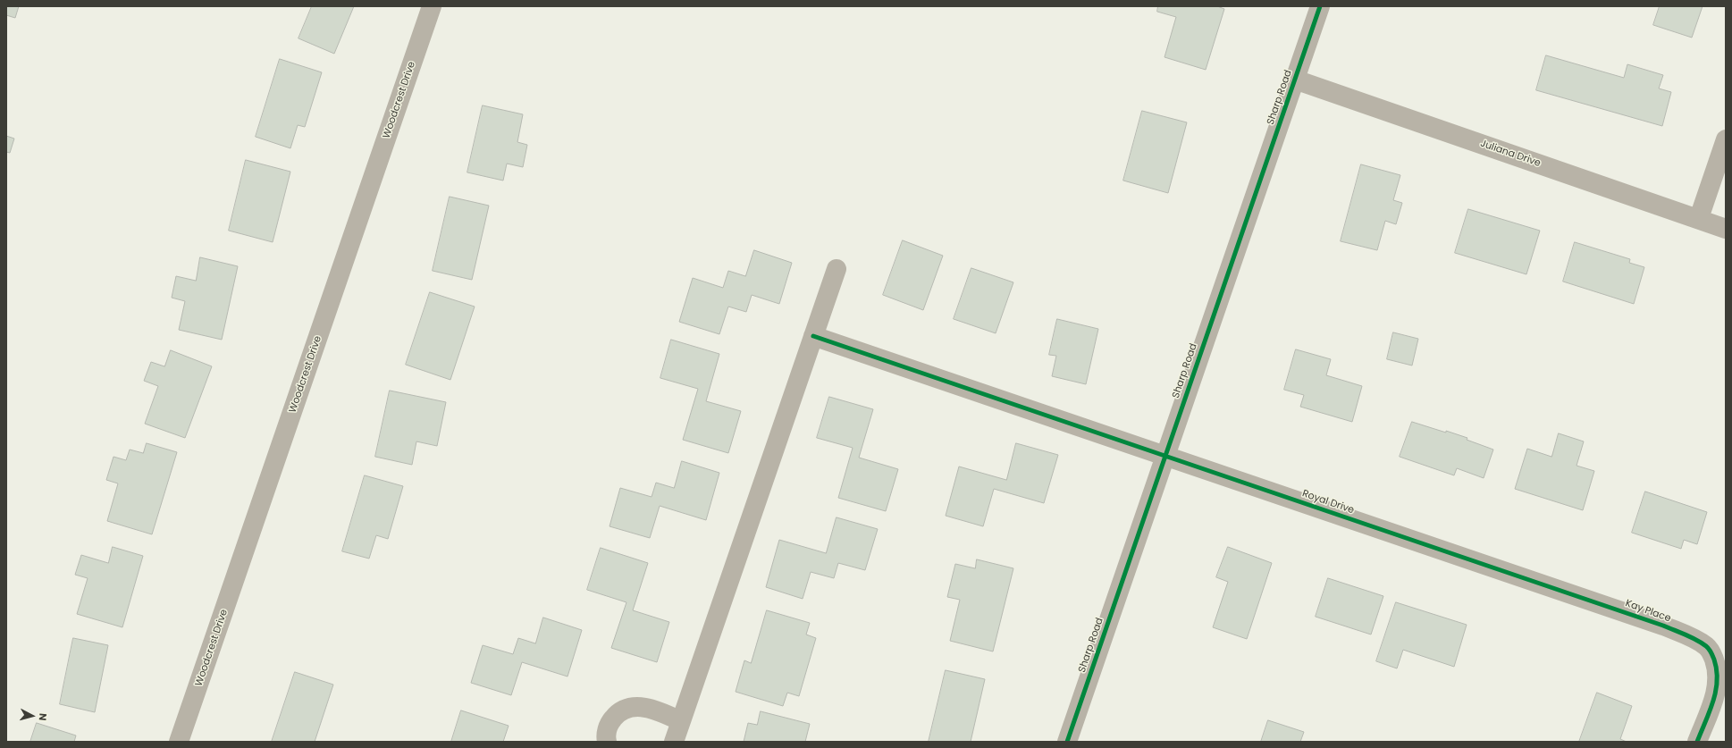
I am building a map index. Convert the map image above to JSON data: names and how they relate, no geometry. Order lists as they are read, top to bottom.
{
  "streets": {
    "street": [
      "Sharp Road",
      "Woodcrest Drive",
      "Juliana Drive",
      "Royal Drive",
      "Kay Place"
    ]
  },
  "crossings": [
    ["Sharp Road", "Juliana Drive"],
    ["Sharp Road", "Royal Drive"],
    ["Royal Drive", "Kay Place"]
  ],
  "north": "right"
}
